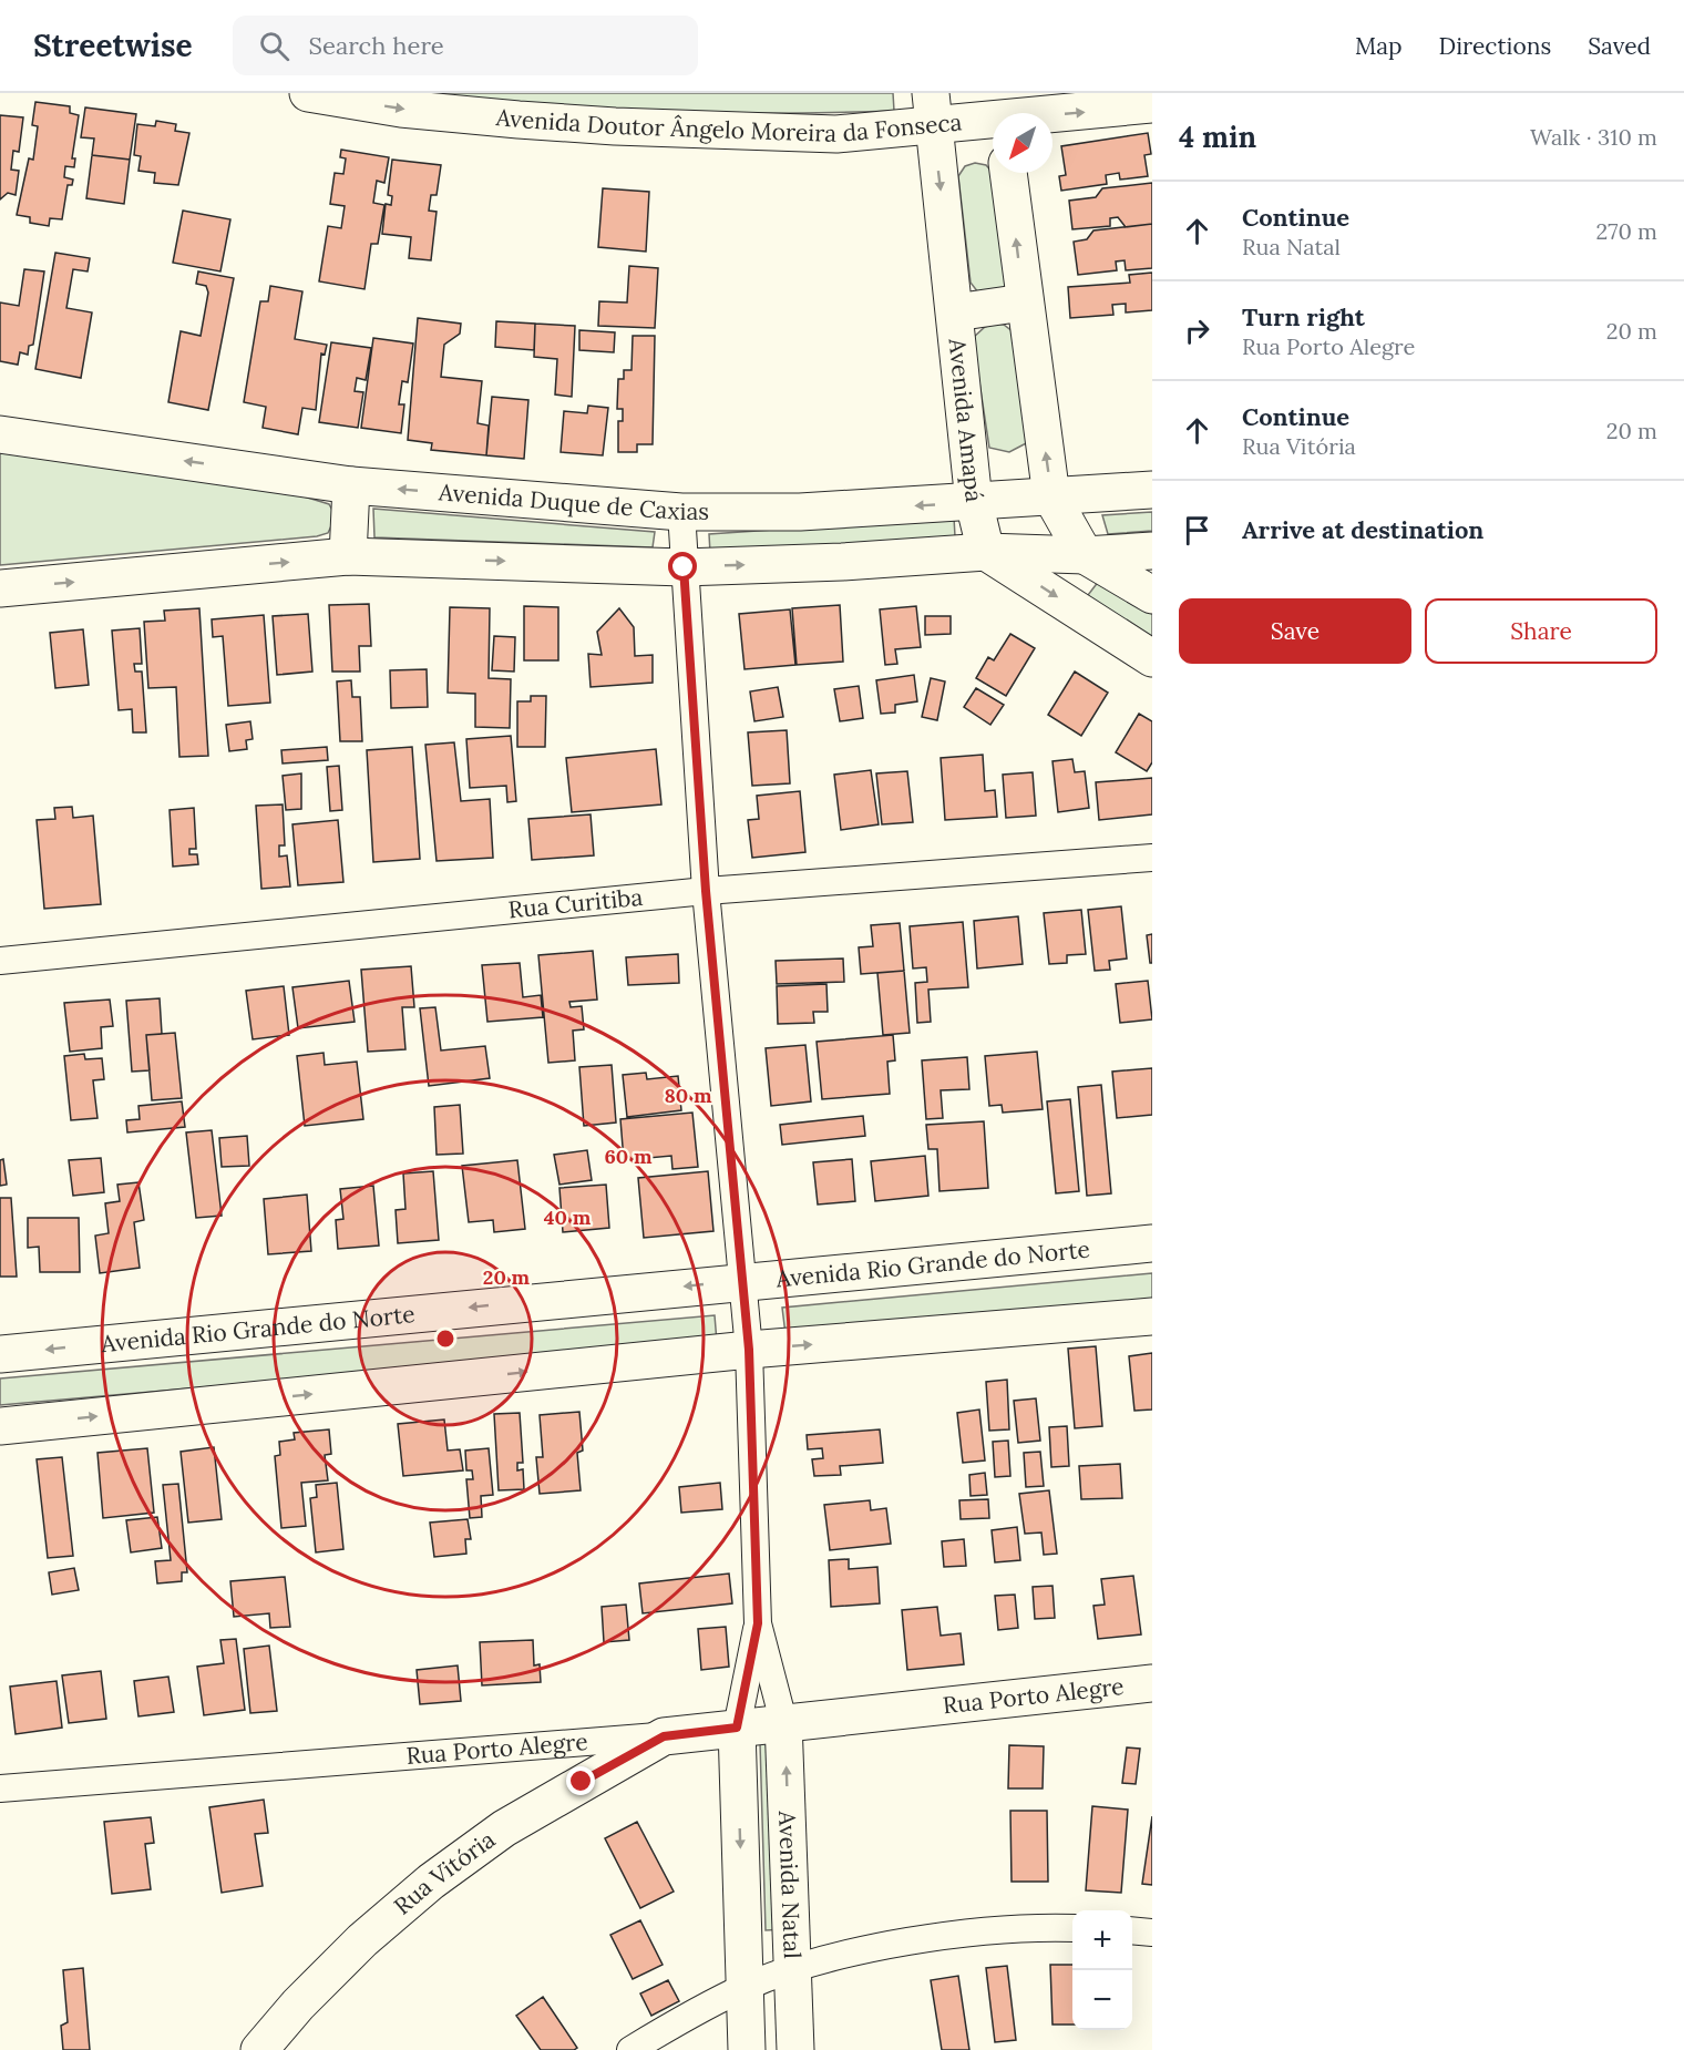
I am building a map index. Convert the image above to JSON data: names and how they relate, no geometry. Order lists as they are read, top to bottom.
{
  "streets": {
    "street": [
      "Avenida Doutor Ângelo Moreira da Fonseca",
      "Avenida Amapá",
      "Avenida Duque de Caxias",
      "Rua Curitiba",
      "Avenida Rio Grande do Norte",
      "Rua Porto Alegre",
      "Rua Vitória",
      "Avenida Natal"
    ]
  },
  "crossings": [
    ["Avenida Doutor Ângelo Moreira da Fonseca", "Avenida Amapá"],
    ["Avenida Amapá", "Avenida Duque de Caxias"],
    ["Rua Porto Alegre", "Rua Vitória"],
    ["Rua Porto Alegre", "Avenida Natal"]
  ],
  "one_way": ["Avenida Doutor Ângelo Moreira da Fonseca"],
  "north": "bottom left",
  "page": {
    "header": "Streetwise",
    "search": "Search here",
    "nav": ["Map", "Directions", "Saved"],
    "heading": ["4 min", "Walk · 310 m"],
    "list": [
      ["Continue", "Rua Natal", "270 m"],
      ["Turn right", "Rua Porto Alegre", "20 m"],
      ["Continue", "Rua Vitória", "20 m"],
      "Arrive at destination"
    ],
    "buttons": ["Save", "Share"],
    "map_buttons": ["+", "−"]
  },
  "rings": [
    "80 m",
    "60 m",
    "40 m",
    "20 m"
  ]
}
